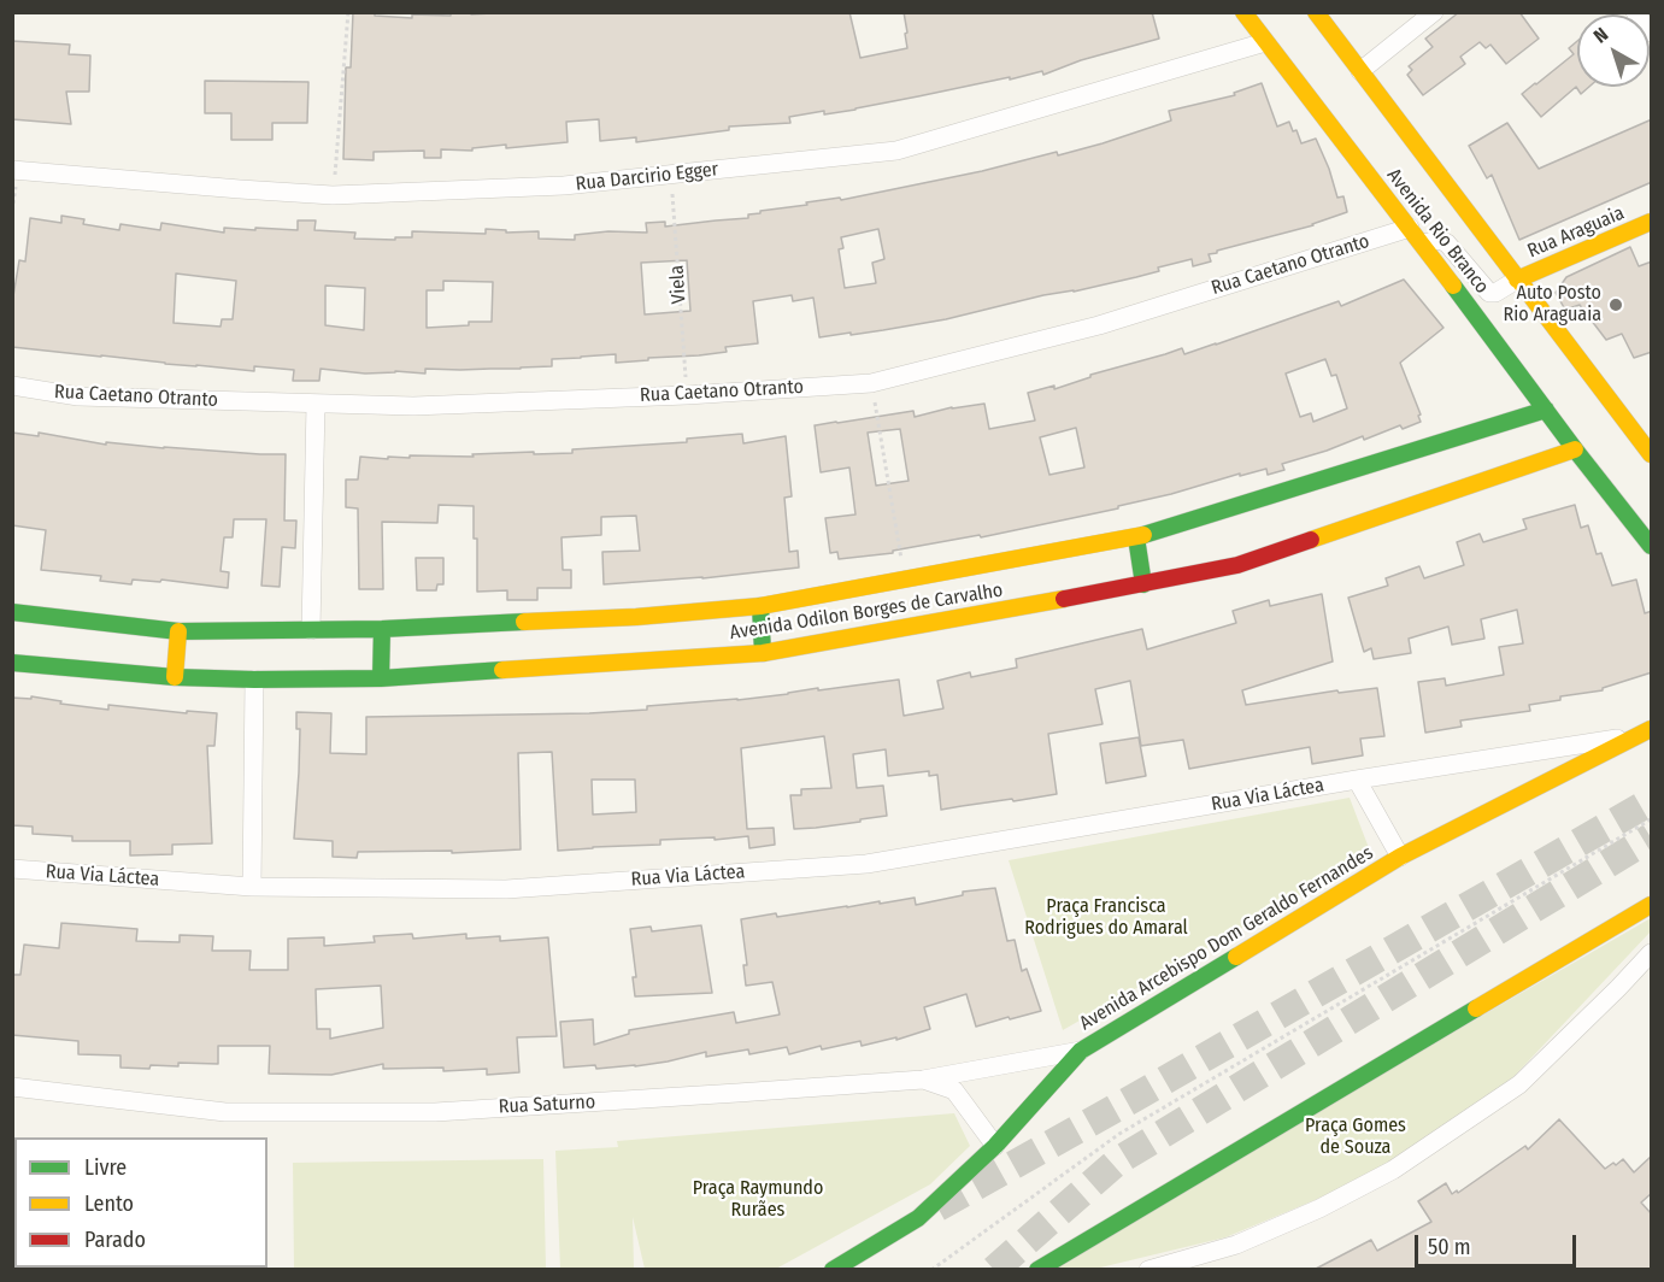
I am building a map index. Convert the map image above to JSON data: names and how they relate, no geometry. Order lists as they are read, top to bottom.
{
  "streets": {
    "street": [
      "Rua Darcirio Egger",
      "Avenida Rio Branco",
      "Rua Araguaia",
      "Rua Caetano Otranto",
      "Avenida Odilon Borges de Carvalho",
      "Rua Via Láctea",
      "Avenida Arcebispo Dom Geraldo Fernandes",
      "Rua Saturno"
    ],
    "path": ["Viela"]
  },
  "crossings": [
    ["Rua Darcirio Egger", "Avenida Rio Branco"],
    ["Rua Darcirio Egger", "Viela"],
    ["Avenida Rio Branco", "Rua Araguaia"],
    ["Avenida Rio Branco", "Rua Caetano Otranto"],
    ["Avenida Rio Branco", "Avenida Odilon Borges de Carvalho"],
    ["Rua Caetano Otranto", "Viela"],
    ["Rua Via Láctea", "Avenida Arcebispo Dom Geraldo Fernandes"],
    ["Avenida Arcebispo Dom Geraldo Fernandes", "Rua Saturno"]
  ],
  "parks": ["Praça Francisca Rodrigues do Amaral", "Praça Gomes de Souza", "Praça Raymundo Rurães"],
  "places": ["Auto Posto Rio Araguaia"],
  "legend": ["Livre", "Lento", "Parado"],
  "scale_bar": "50 m",
  "north": "top left"
}
